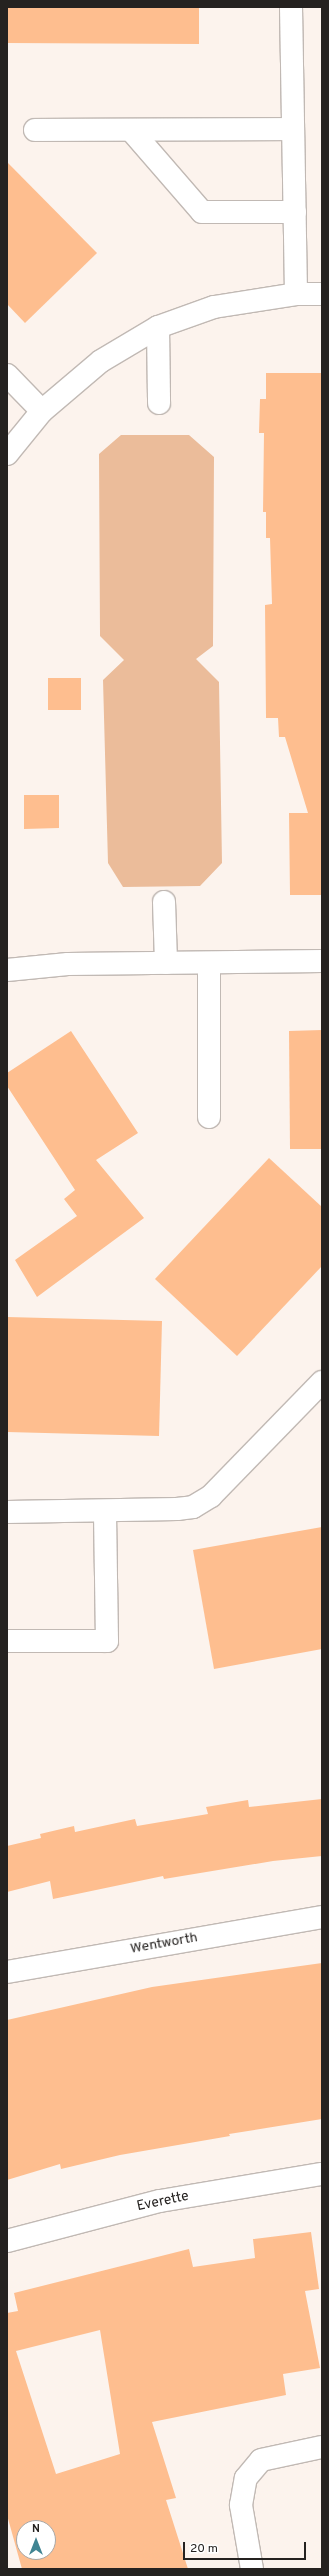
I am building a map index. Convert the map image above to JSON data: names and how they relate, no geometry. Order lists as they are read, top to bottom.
{
  "streets": {
    "street": ["Wentworth", "Everette"]
  },
  "scale_bar": "20 m",
  "north": "top"
}
